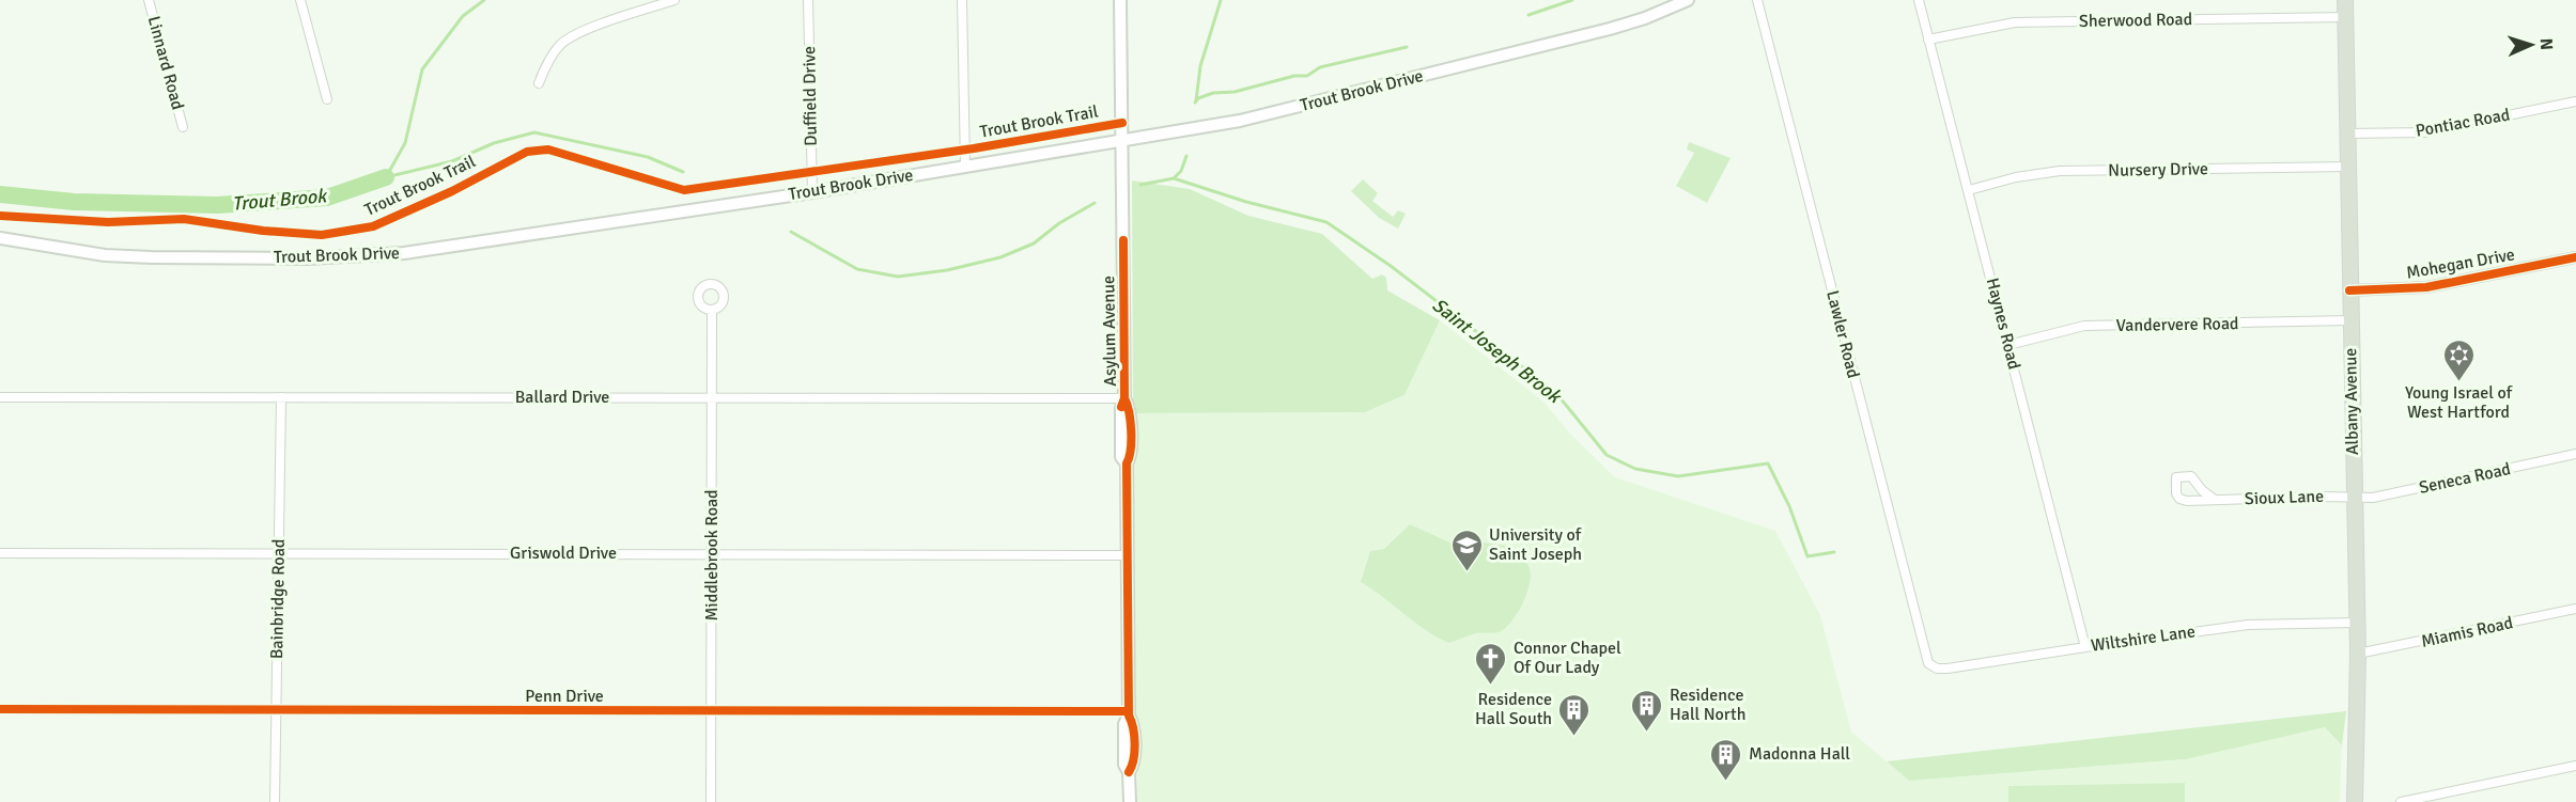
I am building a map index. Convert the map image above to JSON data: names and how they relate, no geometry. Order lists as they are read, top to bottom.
{
  "streets": {
    "highway": ["Albany Avenue"],
    "main road": ["Trout Brook Drive", "Asylum Avenue"],
    "street": [
      "Sherwood Road",
      "Linnard Road",
      "Duffield Drive",
      "Pontiac Road",
      "Nursery Drive",
      "Mohegan Drive",
      "Haynes Road",
      "Vandervere Road",
      "Lawler Road",
      "Ballard Drive",
      "Seneca Road",
      "Sioux Lane",
      "Griswold Drive",
      "Middlebrook Road",
      "Bainbridge Road",
      "Miamis Road",
      "Wiltshire Lane",
      "Penn Drive"
    ],
    "cycle path": ["Trout Brook Trail"]
  },
  "crossings": [
    ["Sherwood Road", "Haynes Road"],
    ["Sherwood Road", "Albany Avenue"],
    ["Trout Brook Drive", "Duffield Drive"],
    ["Trout Brook Drive", "Asylum Avenue"],
    ["Pontiac Road", "Albany Avenue"],
    ["Nursery Drive", "Haynes Road"],
    ["Nursery Drive", "Albany Avenue"],
    ["Mohegan Drive", "Albany Avenue"],
    ["Haynes Road", "Vandervere Road"],
    ["Haynes Road", "Wiltshire Lane"],
    ["Vandervere Road", "Albany Avenue"],
    ["Asylum Avenue", "Ballard Drive"],
    ["Asylum Avenue", "Griswold Drive"],
    ["Asylum Avenue", "Penn Drive"],
    ["Lawler Road", "Wiltshire Lane"],
    ["Ballard Drive", "Middlebrook Road"],
    ["Ballard Drive", "Bainbridge Road"],
    ["Albany Avenue", "Seneca Road"],
    ["Albany Avenue", "Sioux Lane"],
    ["Albany Avenue", "Miamis Road"],
    ["Albany Avenue", "Wiltshire Lane"],
    ["Seneca Road", "Sioux Lane"],
    ["Griswold Drive", "Middlebrook Road"],
    ["Griswold Drive", "Bainbridge Road"],
    ["Middlebrook Road", "Penn Drive"],
    ["Bainbridge Road", "Penn Drive"]
  ],
  "water": ["Trout Brook", "Saint Joseph Brook"],
  "places": {
    "synagogue": ["Young Israel of West Hartford"],
    "school or university": ["University of Saint Joseph"],
    "church": ["Connor Chapel Of Our Lady"],
    "building": ["Residence Hall North", "Residence Hall South", "Madonna Hall"]
  },
  "north": "right"
}
